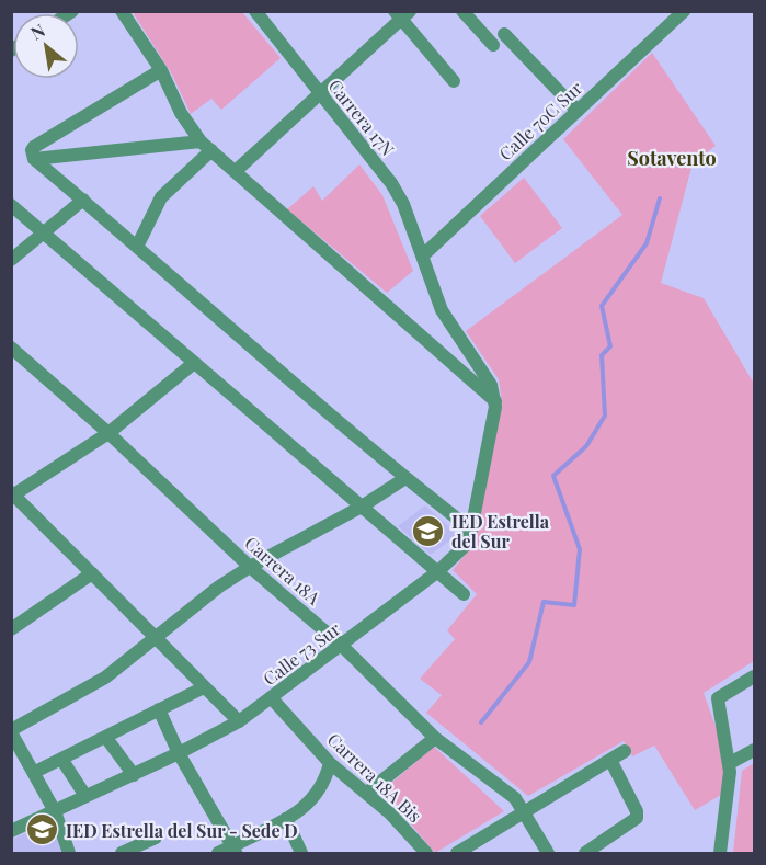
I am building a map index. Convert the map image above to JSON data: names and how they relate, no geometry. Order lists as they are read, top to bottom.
{
  "streets": {
    "street": [
      "Carrera 17N",
      "Calle 70C Sur",
      "Carrera 18A",
      "Calle 73 Sur",
      "Carrera 18A Bis"
    ]
  },
  "crossings": [
    ["Carrera 17N", "Calle 70C Sur"],
    ["Carrera 17N", "Calle 73 Sur"],
    ["Carrera 18A", "Calle 73 Sur"],
    ["Calle 73 Sur", "Carrera 18A Bis"]
  ],
  "districts": ["Sotavento"],
  "places": {
    "school or university": ["IED Estrella del Sur", "IED Estrella del Sur - Sede D"]
  },
  "north": "top left"
}
